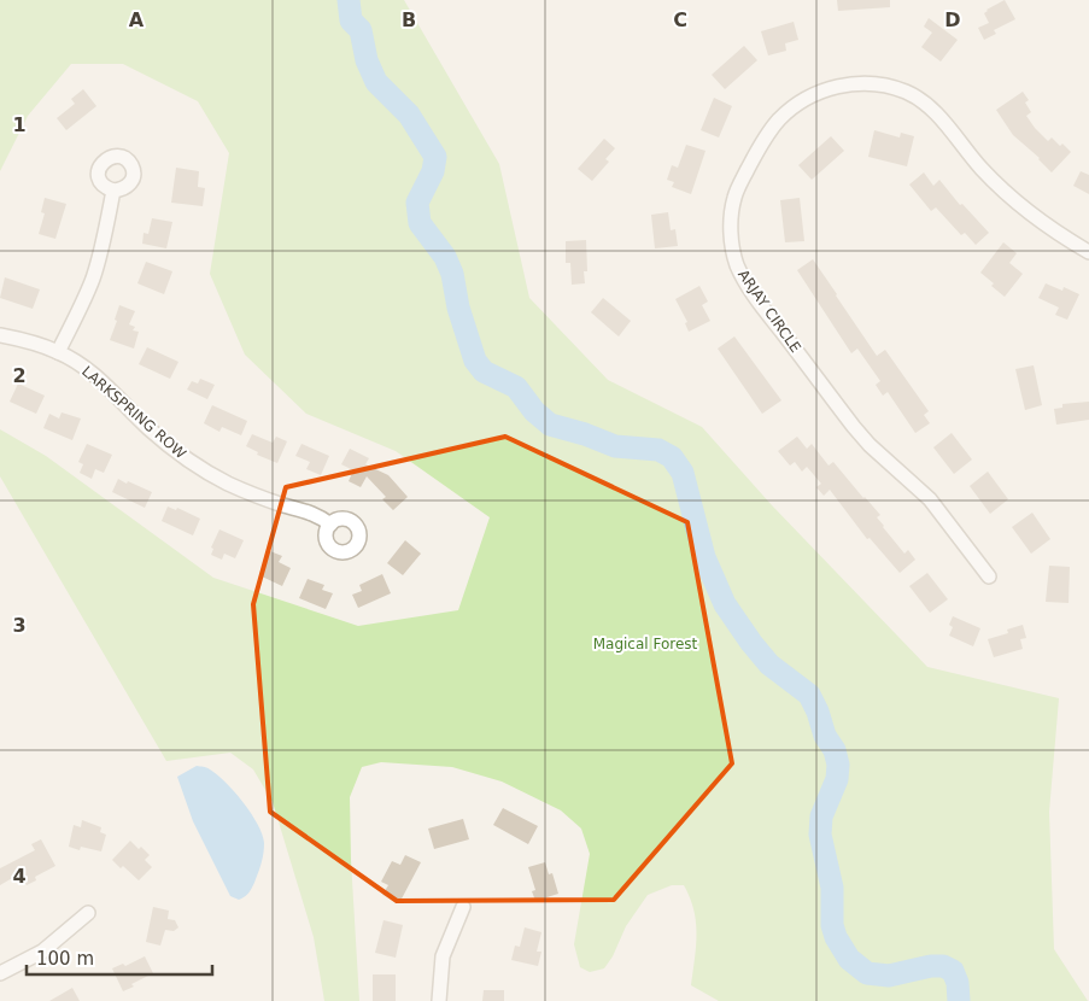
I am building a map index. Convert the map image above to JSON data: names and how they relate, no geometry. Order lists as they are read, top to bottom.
{
  "streets": {
    "street": ["ARJAY CIRCLE", "LARKSPRING ROW"]
  },
  "parks": ["Magical Forest"],
  "scale_bar": "100 m",
  "grid": {
    "columns": [
      "A",
      "B",
      "C",
      "D"
    ],
    "rows": [
      "1",
      "2",
      "3",
      "4"
    ]
  }
}
